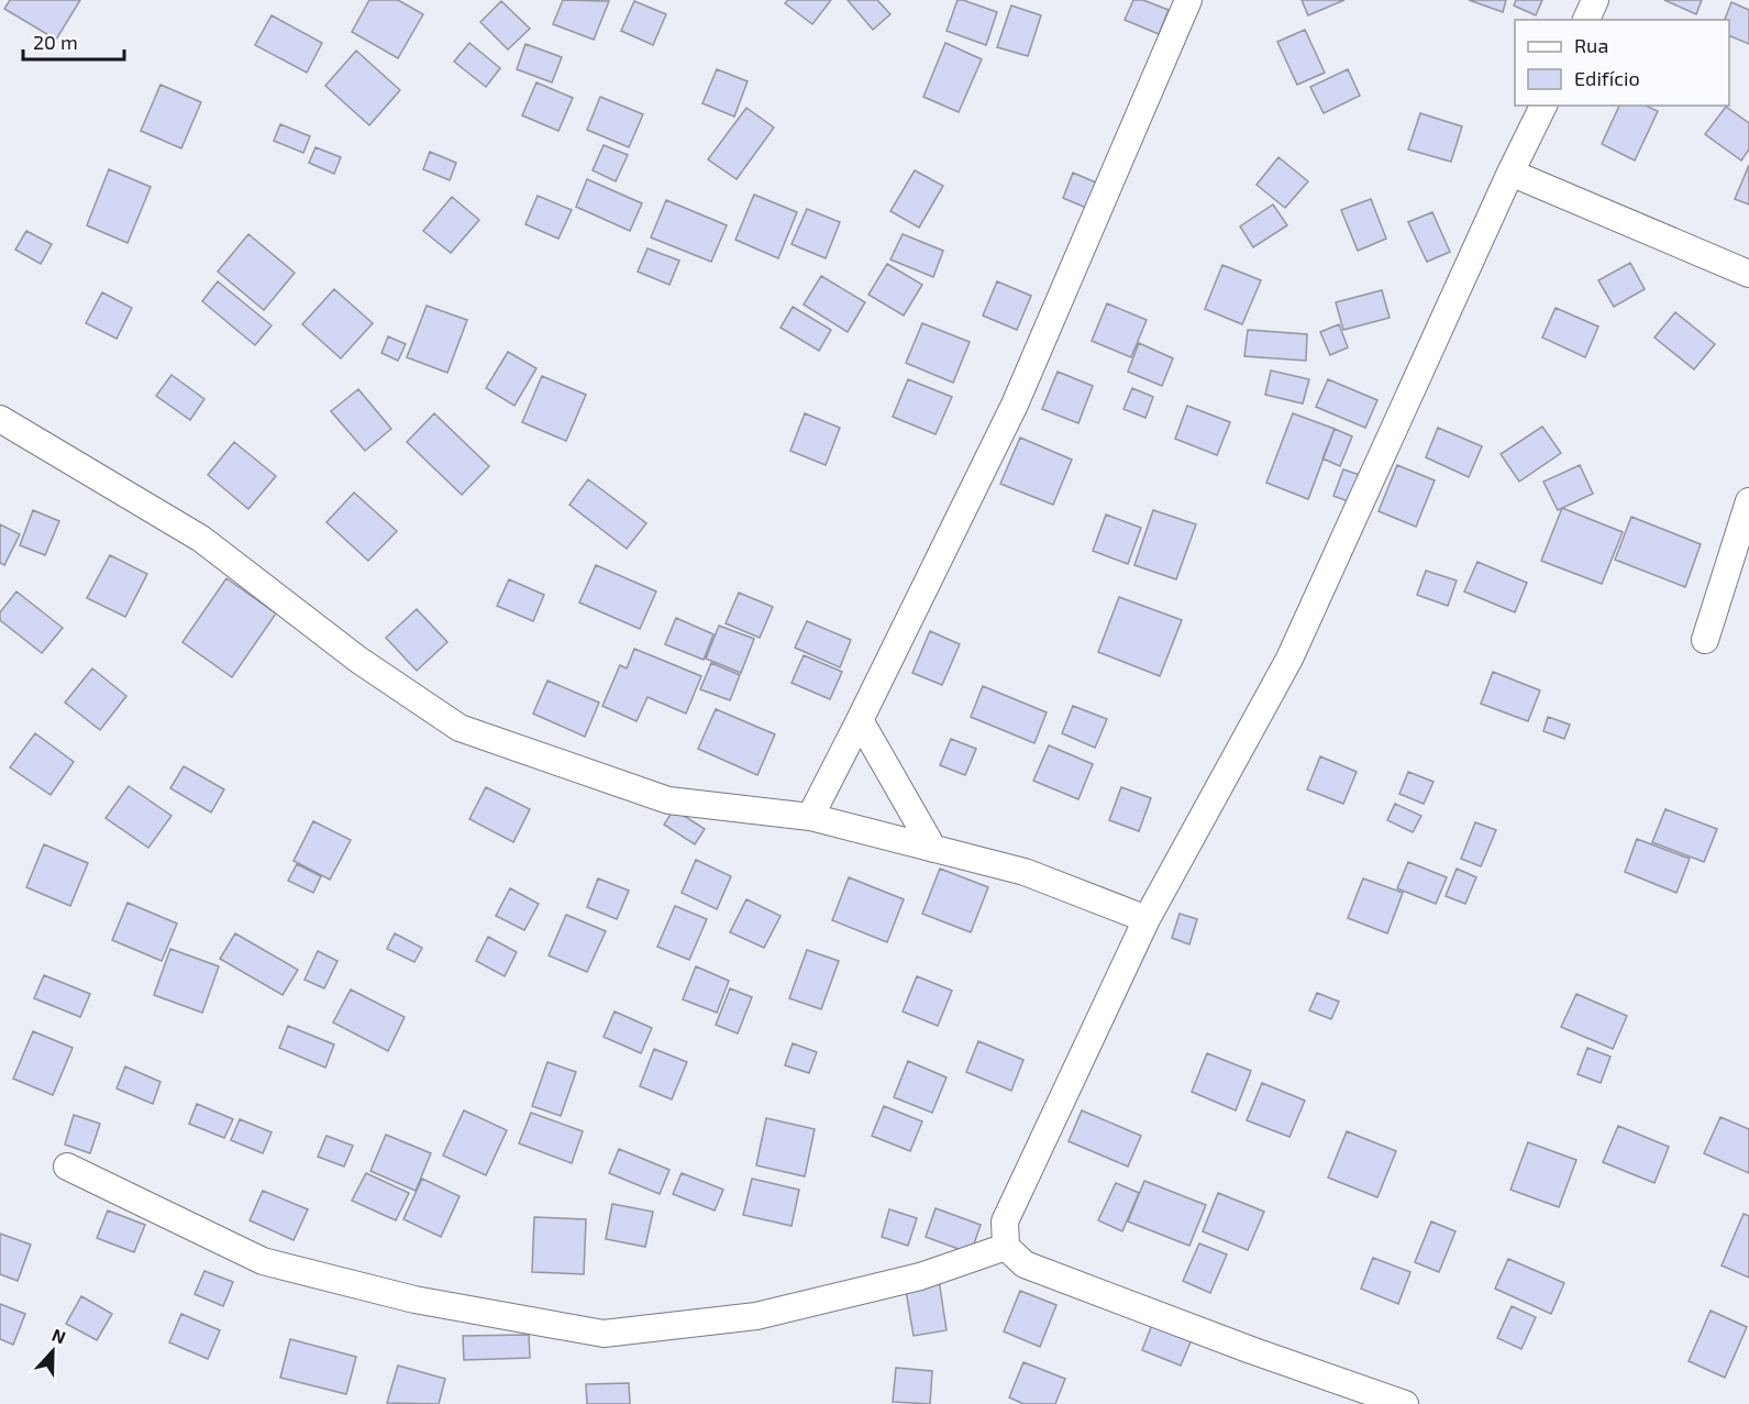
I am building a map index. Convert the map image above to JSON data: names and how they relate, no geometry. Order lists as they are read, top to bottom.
{
  "legend": ["Rua", "Edifício"],
  "scale_bar": "20 m",
  "north": "top"
}
